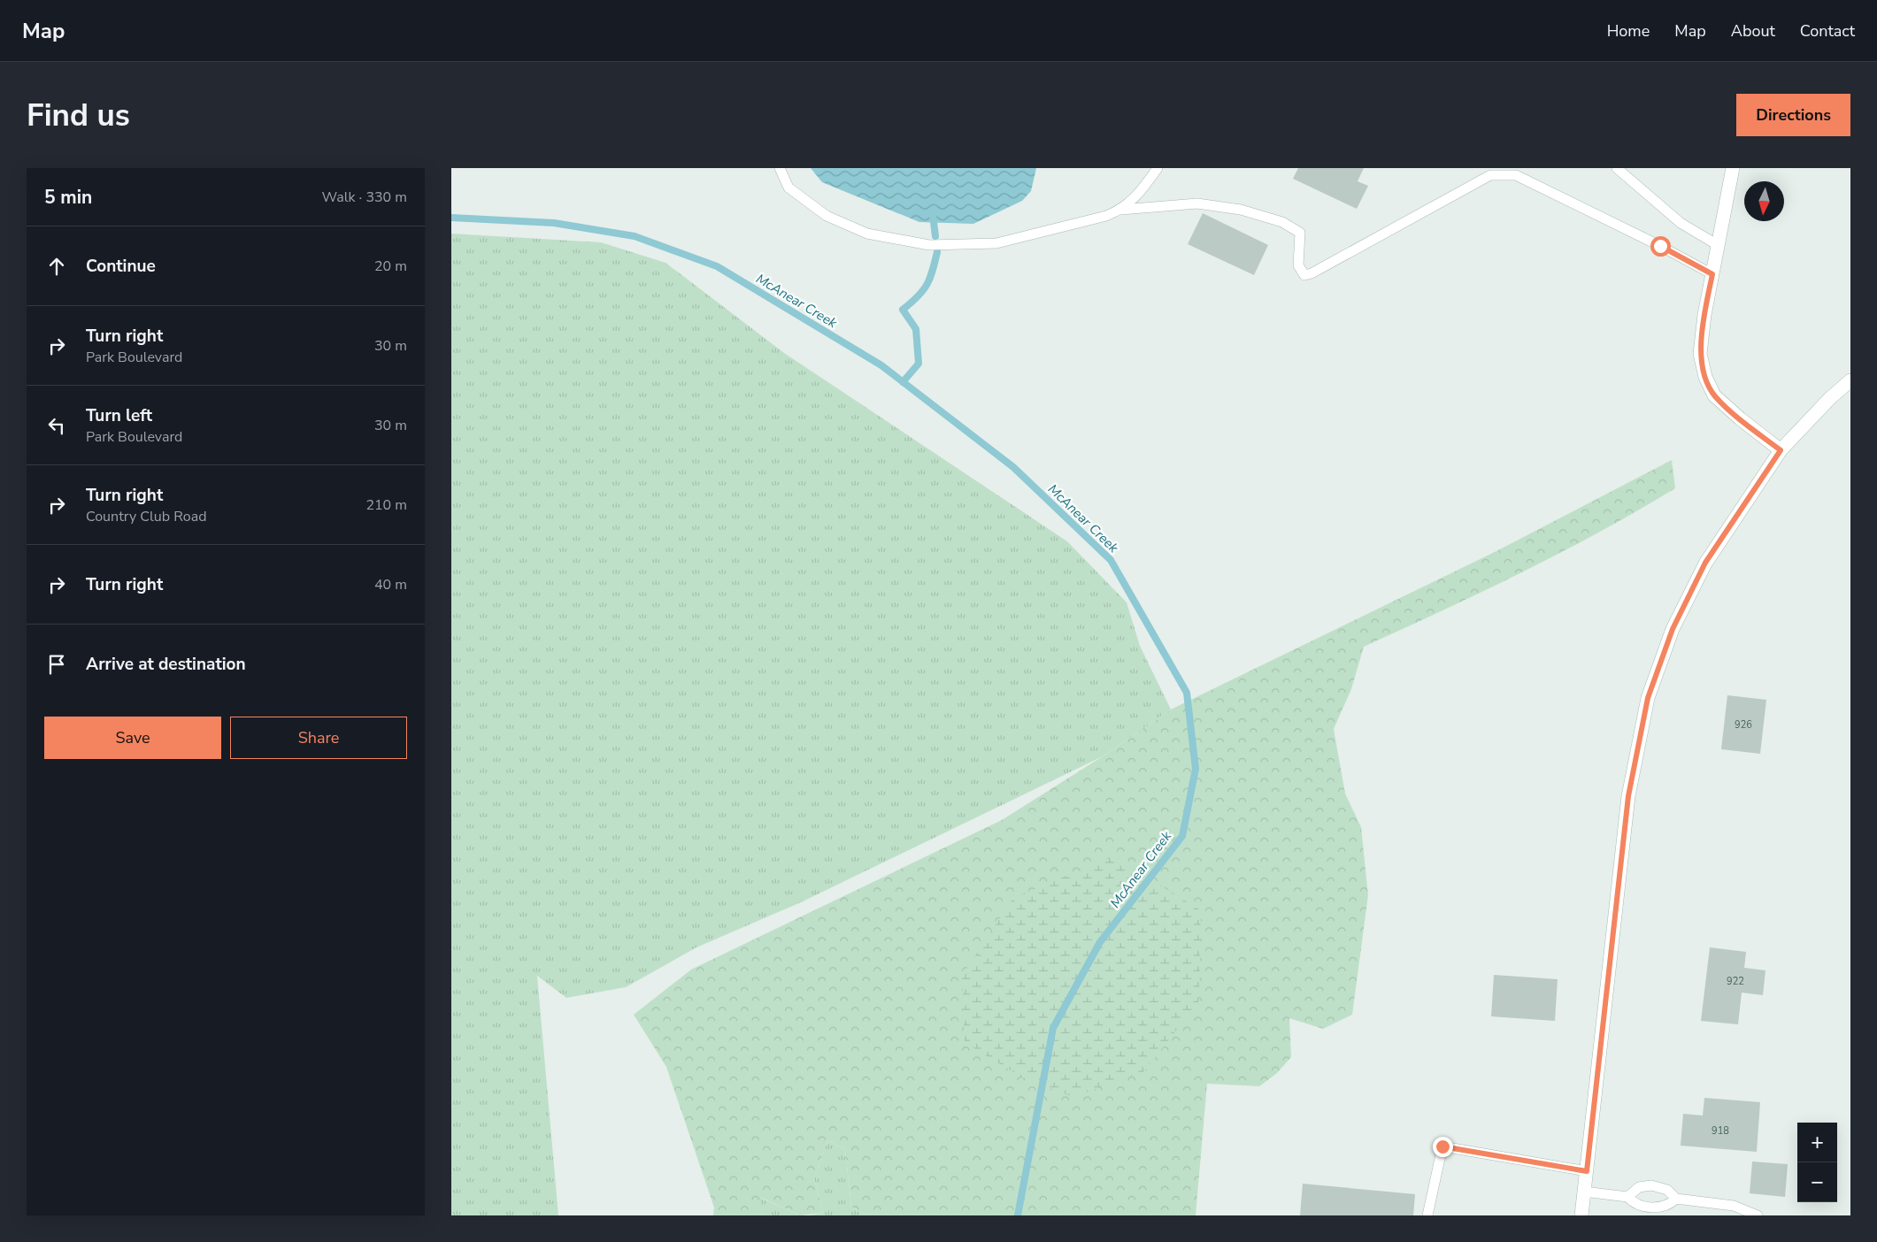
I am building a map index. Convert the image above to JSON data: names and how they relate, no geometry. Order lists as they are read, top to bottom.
{
  "water": ["McAnear Creek"],
  "house_numbers": ["926", "922", "918"],
  "north": "bottom",
  "page": {
    "header": "Map",
    "nav": [
      "Home",
      "Map",
      "About",
      "Contact"
    ],
    "buttons": [
      "Directions",
      ["Save", "Share"]
    ],
    "title": "Find us",
    "heading": ["5 min", "Walk · 330 m"],
    "list": [
      ["Continue", "20 m"],
      ["Turn right", "Park Boulevard", "30 m"],
      ["Turn left", "Park Boulevard", "30 m"],
      ["Turn right", "Country Club Road", "210 m"],
      ["Turn right", "40 m"],
      "Arrive at destination"
    ],
    "map_buttons": ["+", "−"]
  }
}
